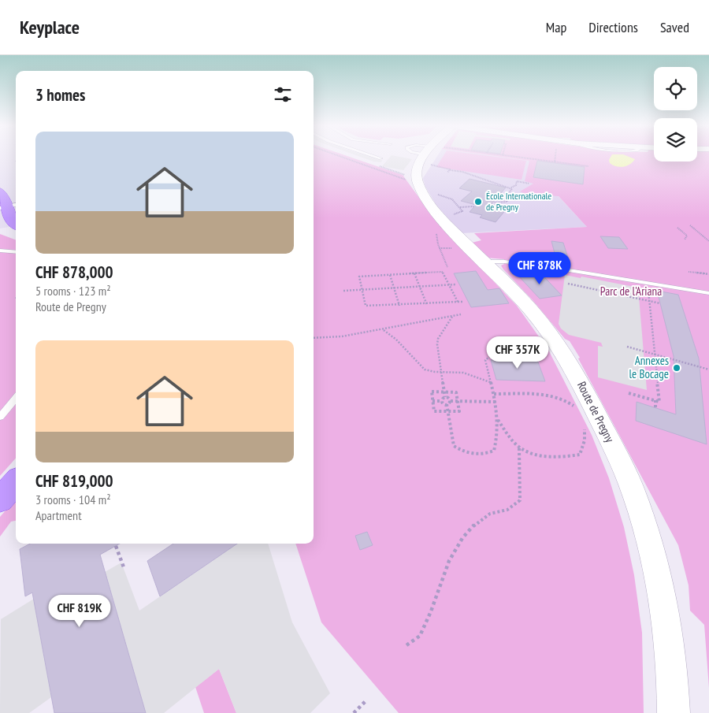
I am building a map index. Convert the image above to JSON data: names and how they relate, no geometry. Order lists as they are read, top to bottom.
{
  "streets": {
    "street": ["Route de Pregny"]
  },
  "parks": ["Parc de l'Ariana"],
  "places": ["École Internationale de Pregny", "Annexes le Bocage"],
  "page": {
    "header": "Keyplace",
    "nav": ["Map", "Directions", "Saved"],
    "heading": "3 homes",
    "list": [
      {
        "name": "CHF 878,000",
        "note": "5 rooms · 123 m² · Route de Pregny"
      },
      {
        "name": "CHF 819,000",
        "note": "3 rooms · 104 m² · Apartment"
      }
    ],
    "price": ["CHF 878K", "CHF 357K", "CHF 819K"]
  }
}
